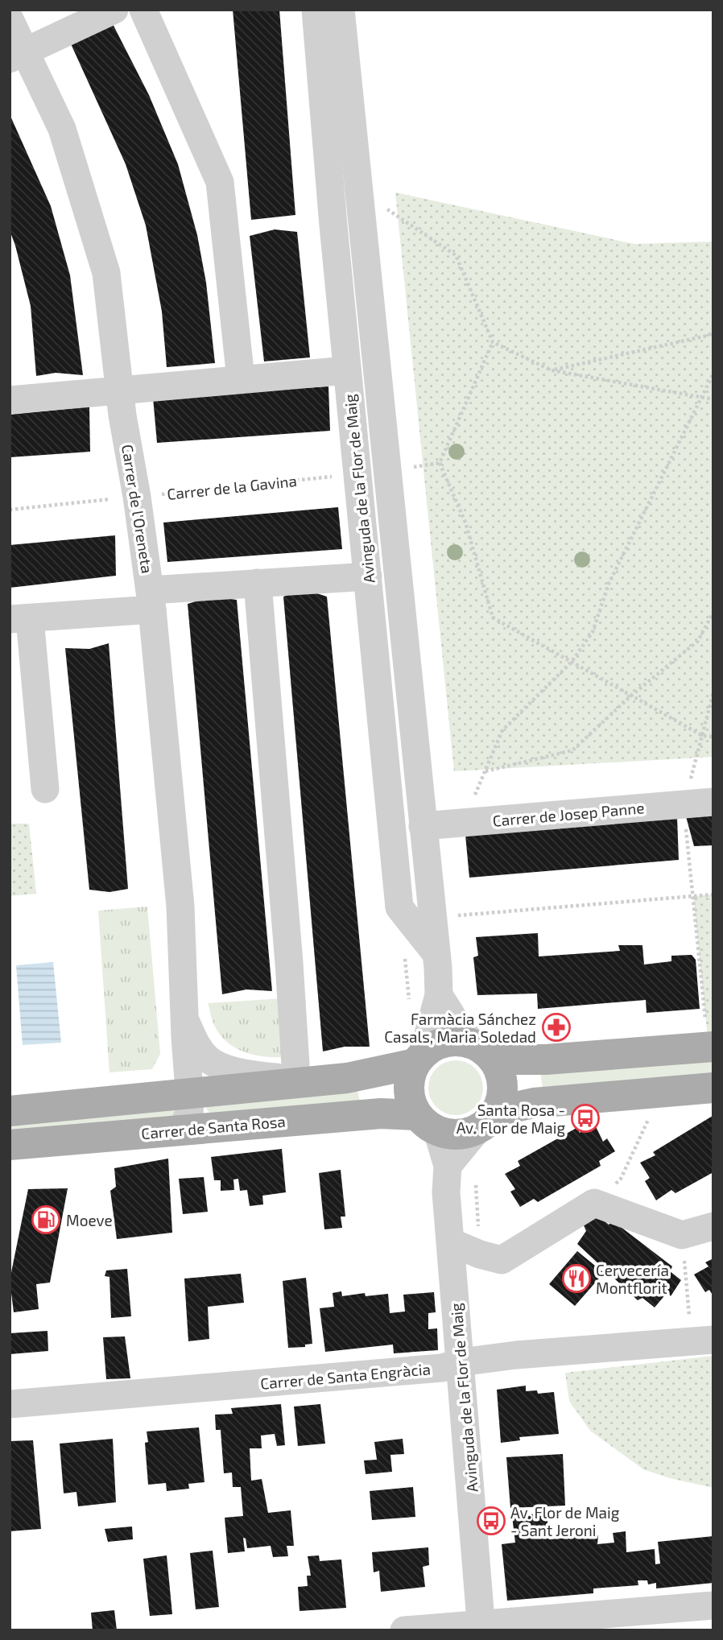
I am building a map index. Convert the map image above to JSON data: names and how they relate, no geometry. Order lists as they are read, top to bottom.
{
  "streets": {
    "main road": ["Carrer de Santa Rosa"],
    "street": [
      "Avinguda de la Flor de Maig",
      "Carrer de l'Oreneta",
      "Carrer de Josep Panne",
      "Carrer de Santa Engràcia"
    ],
    "path": ["Carrer de la Gavina"]
  },
  "crossings": [
    ["Carrer de la Gavina", "Avinguda de la Flor de Maig"],
    ["Carrer de la Gavina", "Carrer de l'Oreneta"],
    ["Avinguda de la Flor de Maig", "Carrer de Josep Panne"],
    ["Avinguda de la Flor de Maig", "Carrer de Santa Rosa"],
    ["Avinguda de la Flor de Maig", "Carrer de Santa Engràcia"],
    ["Carrer de l'Oreneta", "Carrer de Santa Rosa"]
  ],
  "places": {
    "pharmacy": ["Farmàcia Sánchez Casals, Maria Soledad"],
    "bus stop": ["Santa Rosa - Av. Flor de Maig", "Av. Flor de Maig - Sant Jeroni"],
    "fuel station": ["Moeve"],
    "restaurant": ["Cervecería Montflorit"]
  }
}
